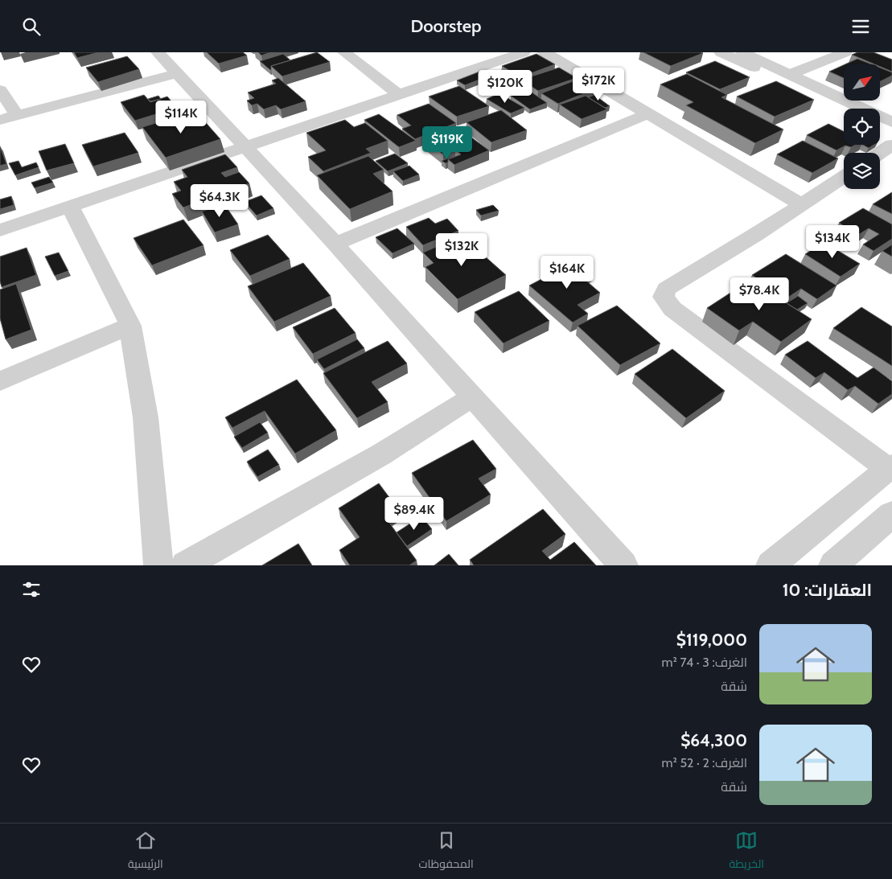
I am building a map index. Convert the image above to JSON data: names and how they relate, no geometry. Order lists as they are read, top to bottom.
{
  "north": "top right",
  "page": {
    "header": "Doorstep",
    "price": [
      "$172K",
      "$120K",
      "$114K",
      "$119K",
      "$64.3K",
      "$134K",
      "$132K",
      "$164K",
      "$78.4K",
      "$89.4K"
    ],
    "heading": "العقارات: 10",
    "list": [
      {
        "name": "$119,000",
        "note": "الغرف: 3 · 74 m² · شقة"
      },
      {
        "name": "$64,300",
        "note": "الغرف: 2 · 52 m² · شقة"
      }
    ],
    "tabs": ["الخريطة", "المحفوظات", "الرئيسية"]
  }
}
